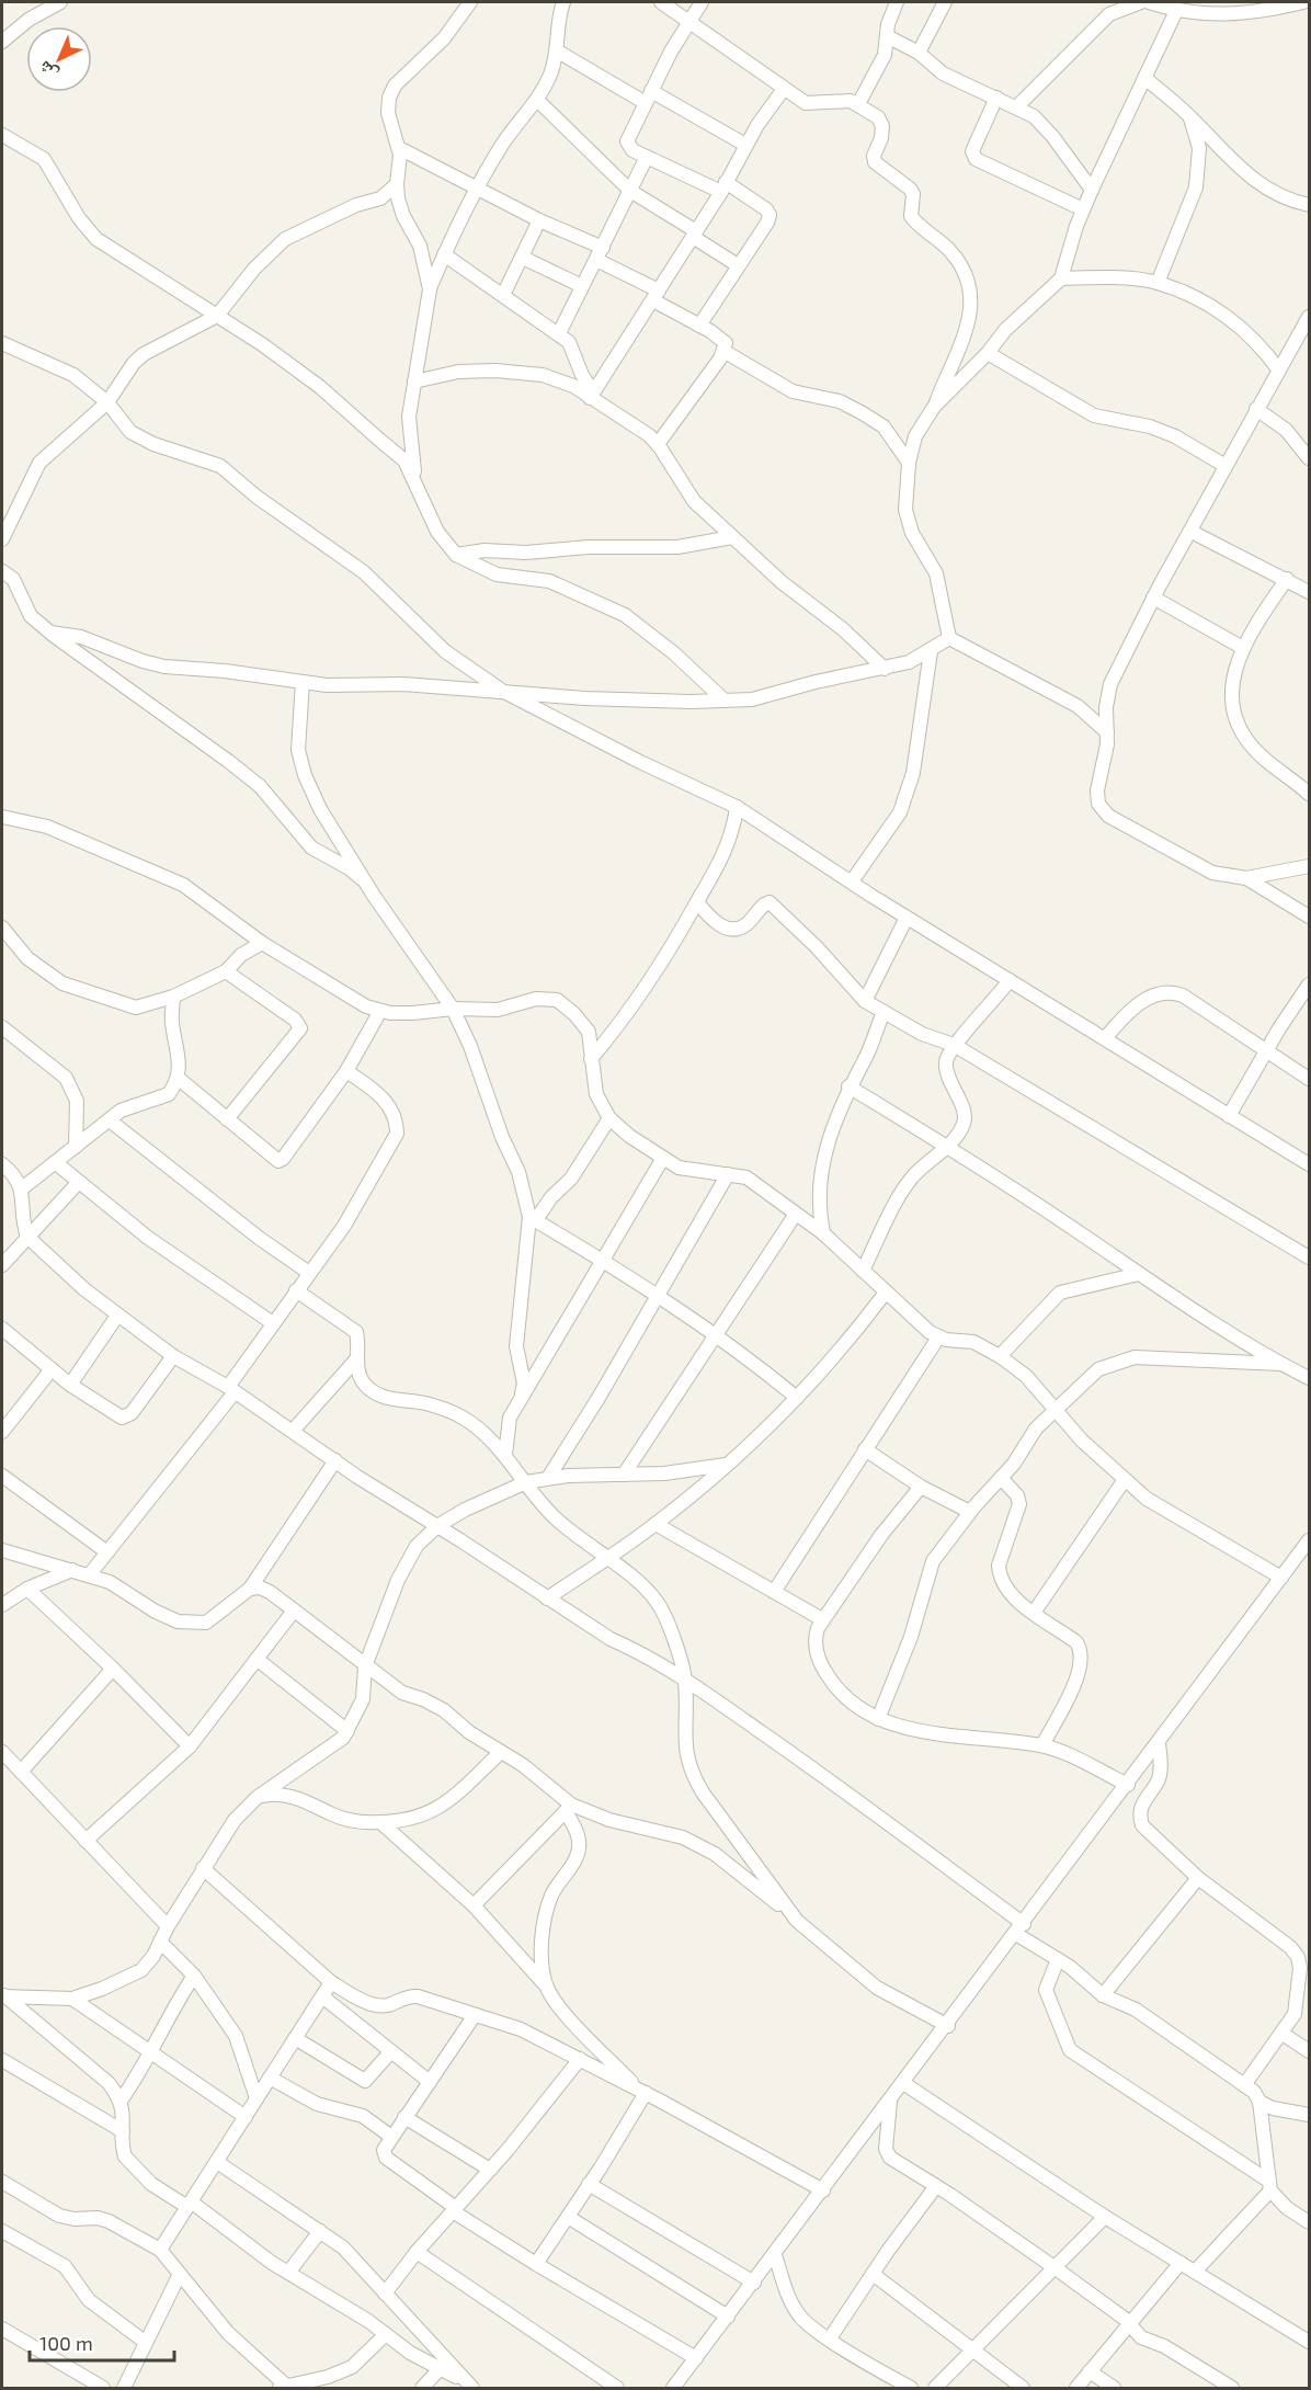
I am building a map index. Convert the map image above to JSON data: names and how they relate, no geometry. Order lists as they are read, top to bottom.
{
  "scale_bar": "100 m",
  "north": "bottom left"
}
